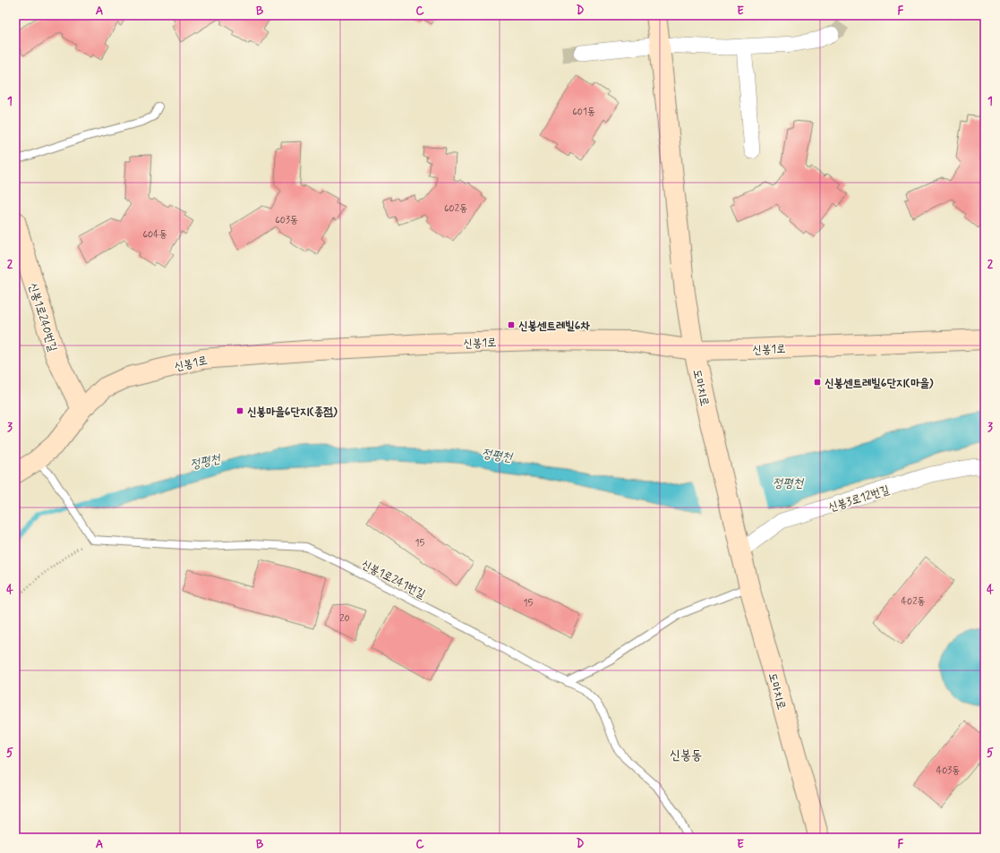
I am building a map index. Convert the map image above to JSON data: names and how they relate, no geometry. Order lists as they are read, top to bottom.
{
  "streets": {
    "street": [
      "신봉1로240번길",
      "신봉1로",
      "도마치로",
      "신봉3로12번길"
    ],
    "lane": ["신봉1로241번길"]
  },
  "crossings": [
    ["신봉1로240번길", "신봉1로"],
    ["신봉1로", "도마치로"],
    ["도마치로", "신봉3로12번길"]
  ],
  "districts": ["신봉동"],
  "water": ["정평천"],
  "places": {
    "transit": ["신봉센트레빌6차", "신봉센트레빌6단지(마을)", "신봉마을6단지(종점)"]
  },
  "house_numbers": [
    "601동",
    "602동",
    "603동",
    "604동",
    "15",
    "402동",
    "15",
    "20",
    "403동"
  ],
  "grid": {
    "columns": [
      "A",
      "B",
      "C",
      "D",
      "E",
      "F"
    ],
    "rows": [
      "1",
      "2",
      "3",
      "4",
      "5"
    ]
  }
}
